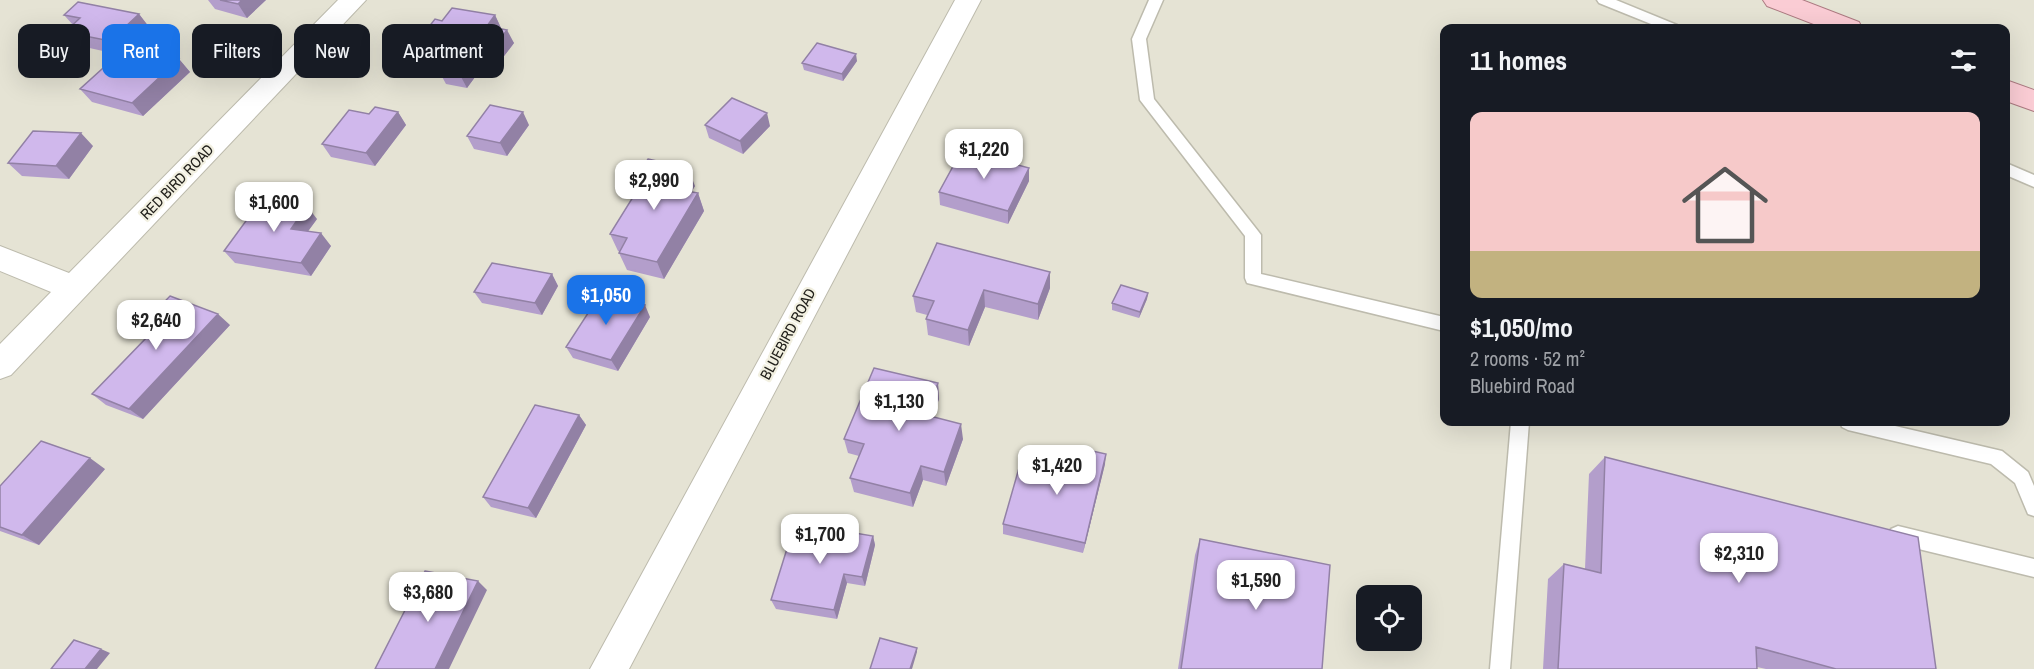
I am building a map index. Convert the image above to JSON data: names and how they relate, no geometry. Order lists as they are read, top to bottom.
{
  "streets": {
    "street": ["RED BIRD ROAD", "BLUEBIRD ROAD"]
  },
  "page": {
    "chip": [
      "Buy",
      "Rent",
      "Filters",
      "New",
      "Apartment"
    ],
    "heading": "11 homes",
    "list": [
      {
        "name": "$1,050/mo",
        "note": "2 rooms · 52 m² · Bluebird Road"
      }
    ],
    "price": [
      "$1,220",
      "$2,990",
      "$1,600",
      "$1,050",
      "$2,640",
      "$1,130",
      "$1,420",
      "$1,700",
      "$2,310",
      "$1,590",
      "$3,680"
    ]
  }
}
